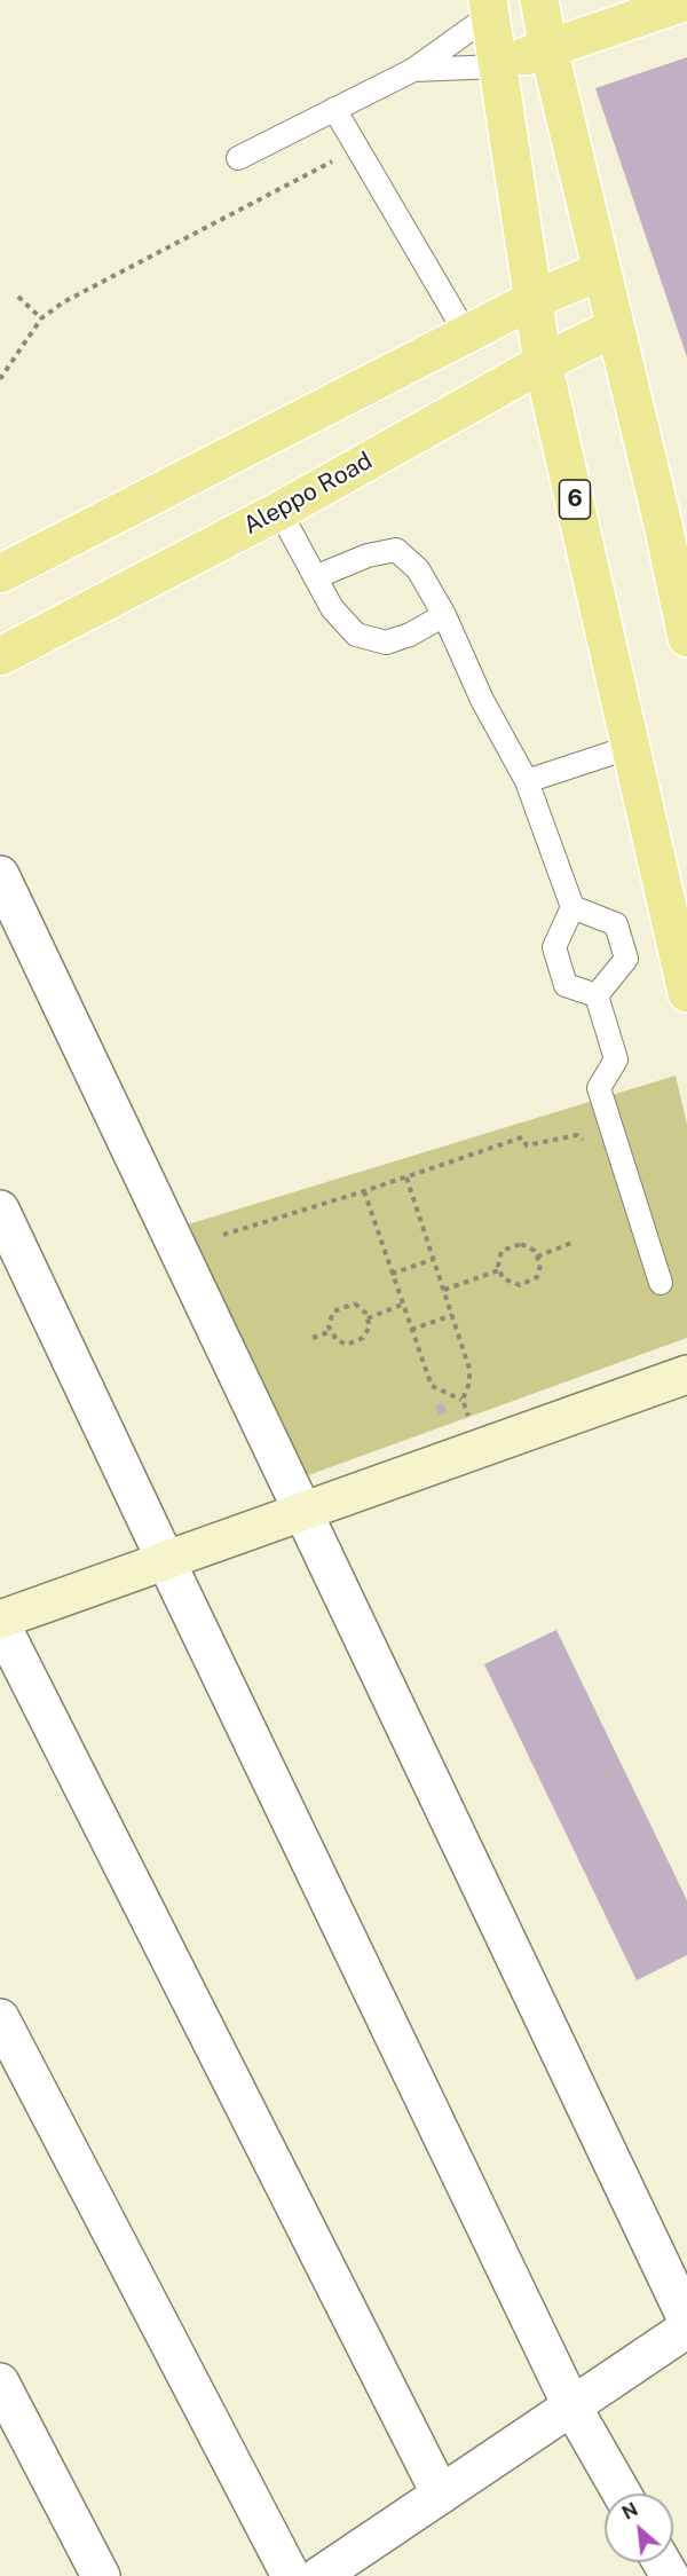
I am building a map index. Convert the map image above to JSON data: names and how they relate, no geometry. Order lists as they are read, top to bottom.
{
  "streets": {
    "main road": ["Aleppo Road", "6"]
  },
  "crossings": [
    ["Aleppo Road", "6"]
  ],
  "north": "top left"
}
